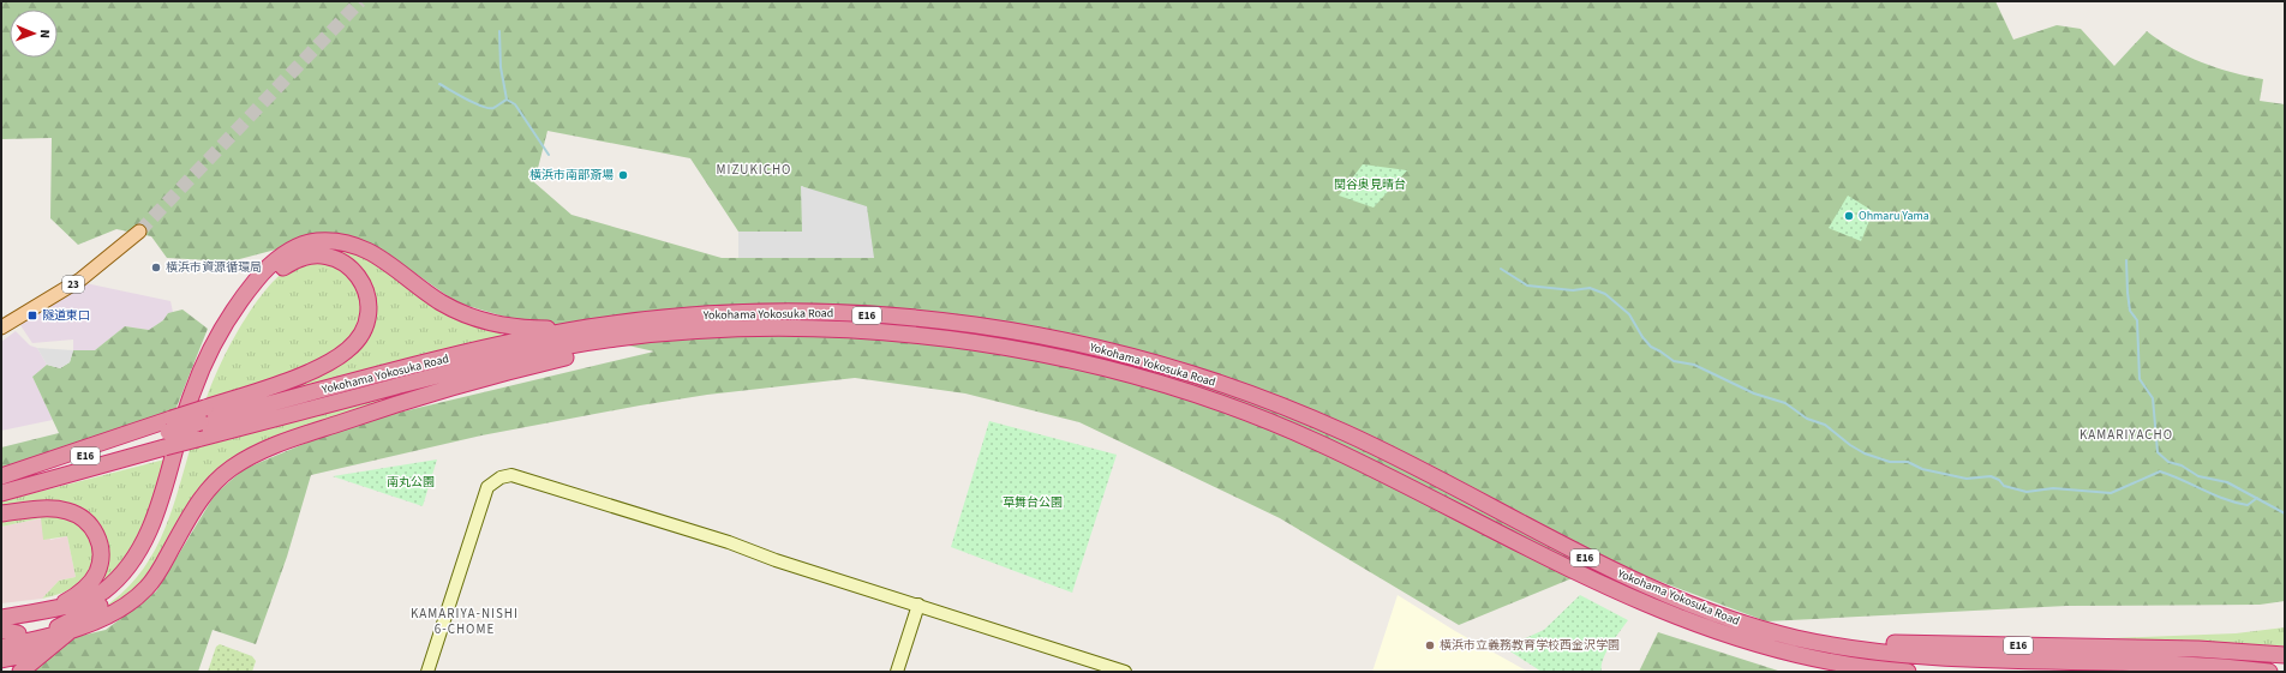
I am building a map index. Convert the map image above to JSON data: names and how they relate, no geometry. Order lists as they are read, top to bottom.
{
  "streets": {
    "highway": ["Yokohama Yokosuka Road", "E16"],
    "main road": ["23"]
  },
  "crossings": [
    ["Yokohama Yokosuka Road", "E16"]
  ],
  "districts": ["MIZUKICHO", "KAMARIYACHO", "KAMARIYA-NISHI 6-CHOME"],
  "parks": ["関谷奥見晴台", "南丸公園", "草舞台公園"],
  "places": {
    "other": [
      "横浜市南部斎場",
      "Ohmaru Yama",
      "横浜市資源循環局",
      "横浜市立義務教育学校西金沢学園"
    ],
    "transit": ["隧道東口"]
  },
  "north": "right"
}
